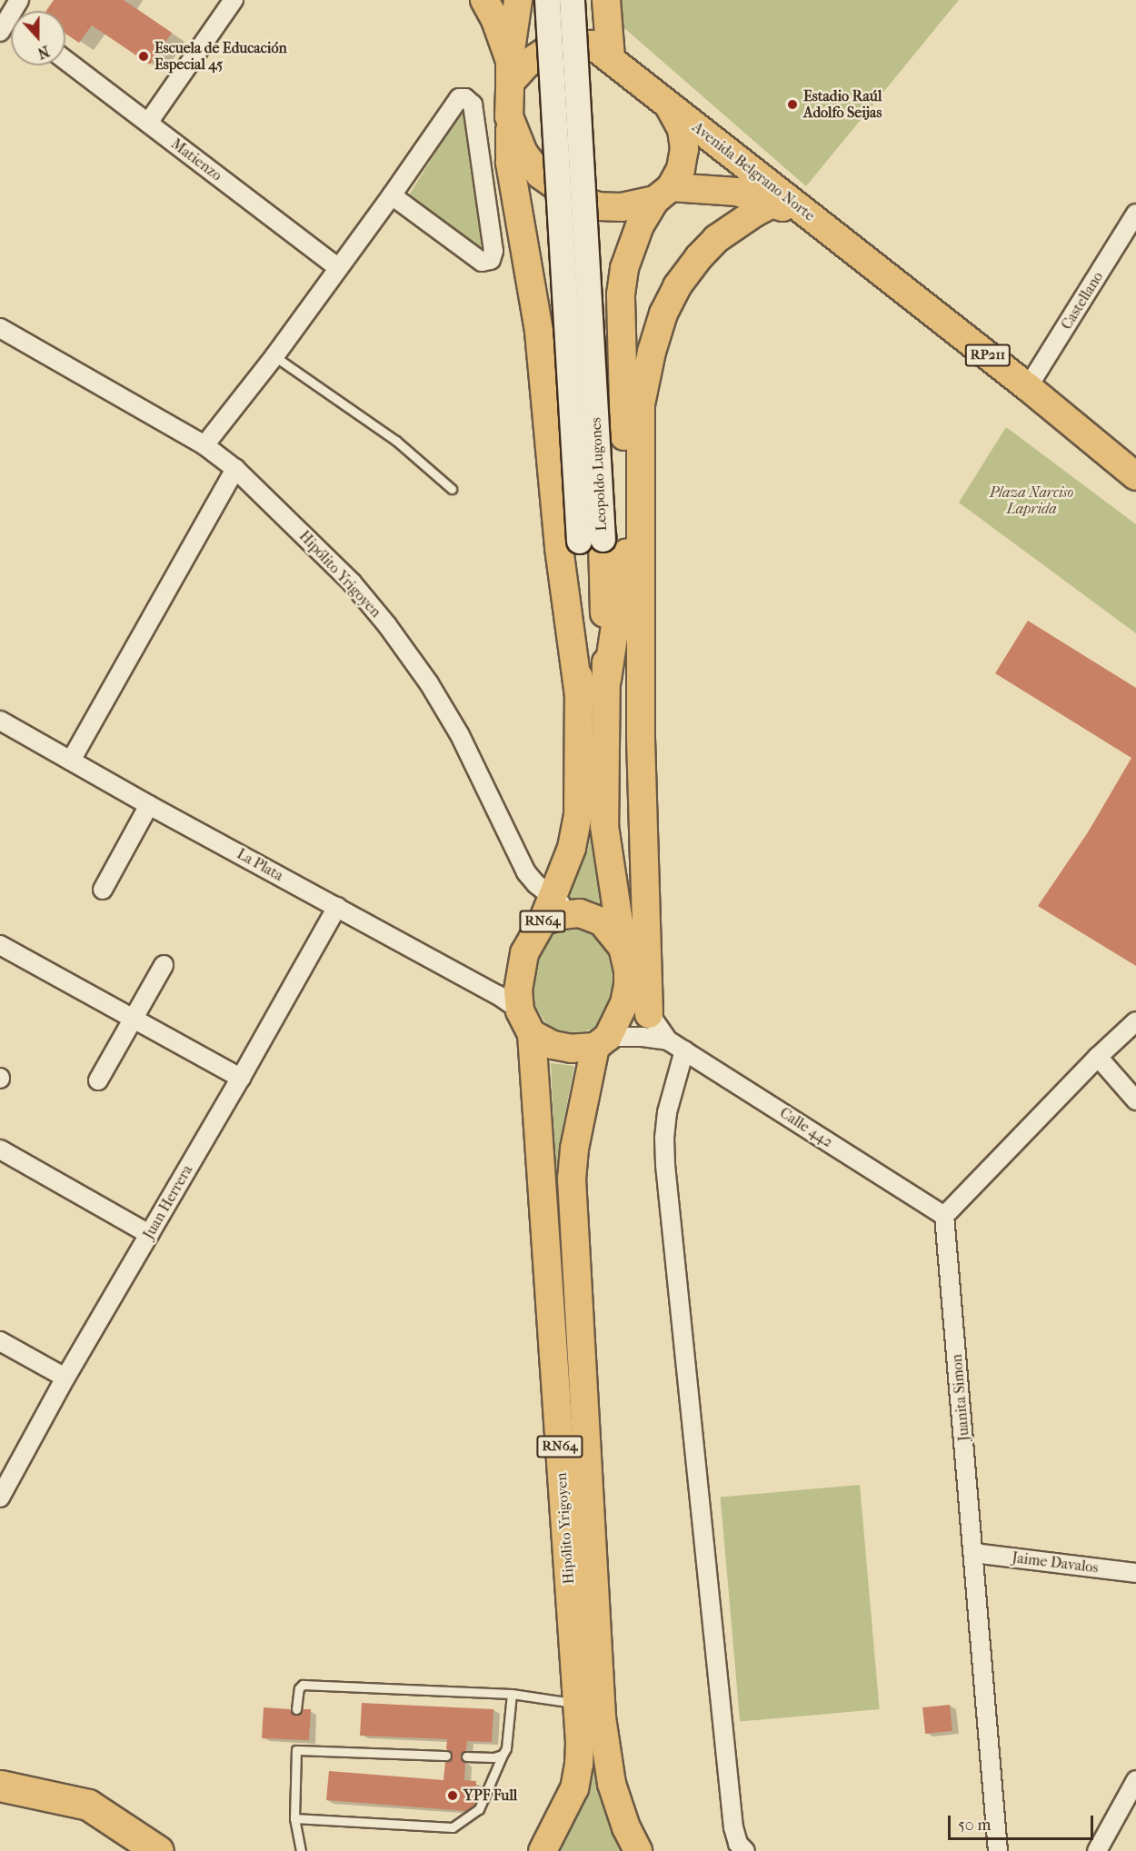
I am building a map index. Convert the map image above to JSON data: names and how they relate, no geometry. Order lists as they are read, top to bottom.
{
  "streets": {
    "main road": [
      "Avenida Belgrano Norte",
      "RP211",
      "Leopoldo Lugones",
      "Hipólito Yrigoyen",
      "RN64"
    ],
    "street": [
      "Matienzo",
      "Castellano",
      "La Plata",
      "Calle 442",
      "Juan Herrera",
      "Juanita Simon",
      "Jaime Davalos"
    ]
  },
  "crossings": [
    ["Avenida Belgrano Norte", "Castellano"],
    ["Leopoldo Lugones", "Hipólito Yrigoyen"],
    ["Leopoldo Lugones", "La Plata"],
    ["Leopoldo Lugones", "RN64"],
    ["Leopoldo Lugones", "Calle 442"],
    ["Hipólito Yrigoyen", "La Plata"],
    ["Hipólito Yrigoyen", "RN64"],
    ["Hipólito Yrigoyen", "Calle 442"],
    ["La Plata", "RN64"],
    ["La Plata", "Calle 442"],
    ["La Plata", "Juan Herrera"],
    ["RN64", "Calle 442"],
    ["Calle 442", "Juanita Simon"],
    ["Juanita Simon", "Jaime Davalos"]
  ],
  "parks": ["Plaza Narciso Laprida"],
  "places": ["Escuela de Educación Especial 45", "Estadio Raúl Adolfo Seijas", "YPF Full"],
  "scale_bar": "50 m",
  "north": "bottom"
}
